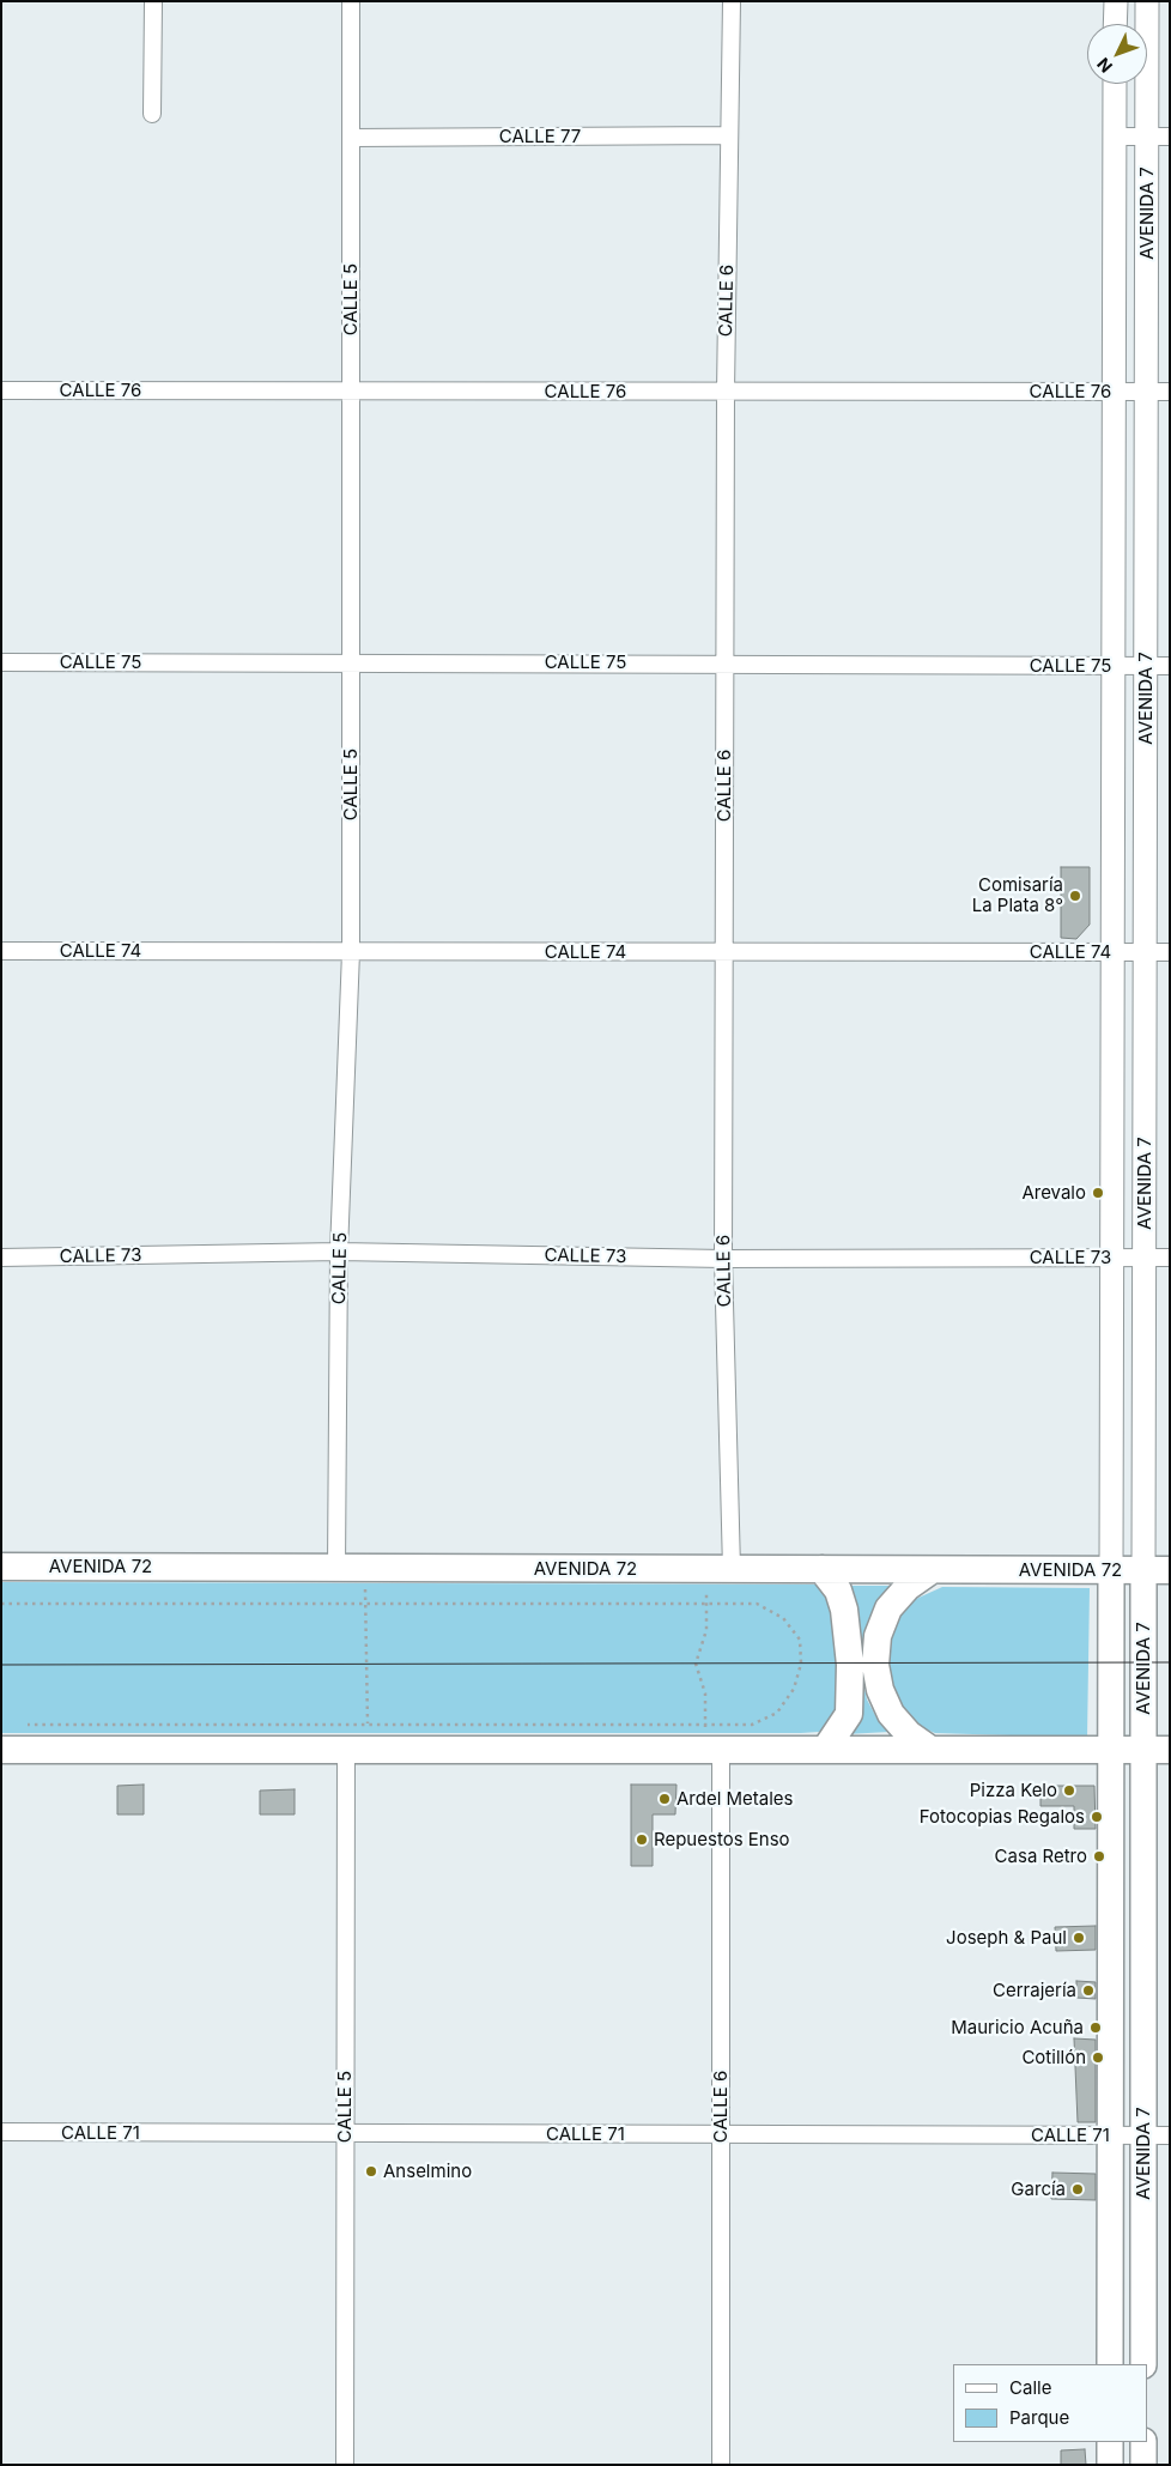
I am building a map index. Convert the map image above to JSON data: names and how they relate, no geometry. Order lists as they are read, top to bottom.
{
  "streets": {
    "highway": ["AVENIDA 72"],
    "main road": ["AVENIDA 7"],
    "street": [
      "CALLE 77",
      "CALLE 5",
      "CALLE 6",
      "CALLE 76",
      "CALLE 75",
      "CALLE 74",
      "CALLE 73",
      "CALLE 71"
    ]
  },
  "crossings": [
    ["CALLE 77", "CALLE 5"],
    ["CALLE 77", "CALLE 6"],
    ["AVENIDA 7", "CALLE 76"],
    ["AVENIDA 7", "CALLE 75"],
    ["AVENIDA 7", "CALLE 74"],
    ["AVENIDA 7", "CALLE 73"],
    ["AVENIDA 7", "AVENIDA 72"],
    ["AVENIDA 7", "CALLE 71"],
    ["CALLE 5", "CALLE 76"],
    ["CALLE 5", "CALLE 75"],
    ["CALLE 5", "CALLE 74"],
    ["CALLE 5", "CALLE 73"],
    ["CALLE 5", "AVENIDA 72"],
    ["CALLE 5", "CALLE 71"],
    ["CALLE 6", "CALLE 76"],
    ["CALLE 6", "CALLE 75"],
    ["CALLE 6", "CALLE 74"],
    ["CALLE 6", "CALLE 73"],
    ["CALLE 6", "AVENIDA 72"],
    ["CALLE 6", "CALLE 71"]
  ],
  "places": [
    "Comisaría La Plata 8°",
    "Arevalo",
    "Pizza Kelo",
    "Ardel Metales",
    "Fotocopias Regalos",
    "Repuestos Enso",
    "Casa Retro",
    "Joseph & Paul",
    "Cerrajería",
    "Mauricio Acuña",
    "Cotillón",
    "Anselmino",
    "García"
  ],
  "legend": ["Calle", "Parque"],
  "north": "bottom left"
}
